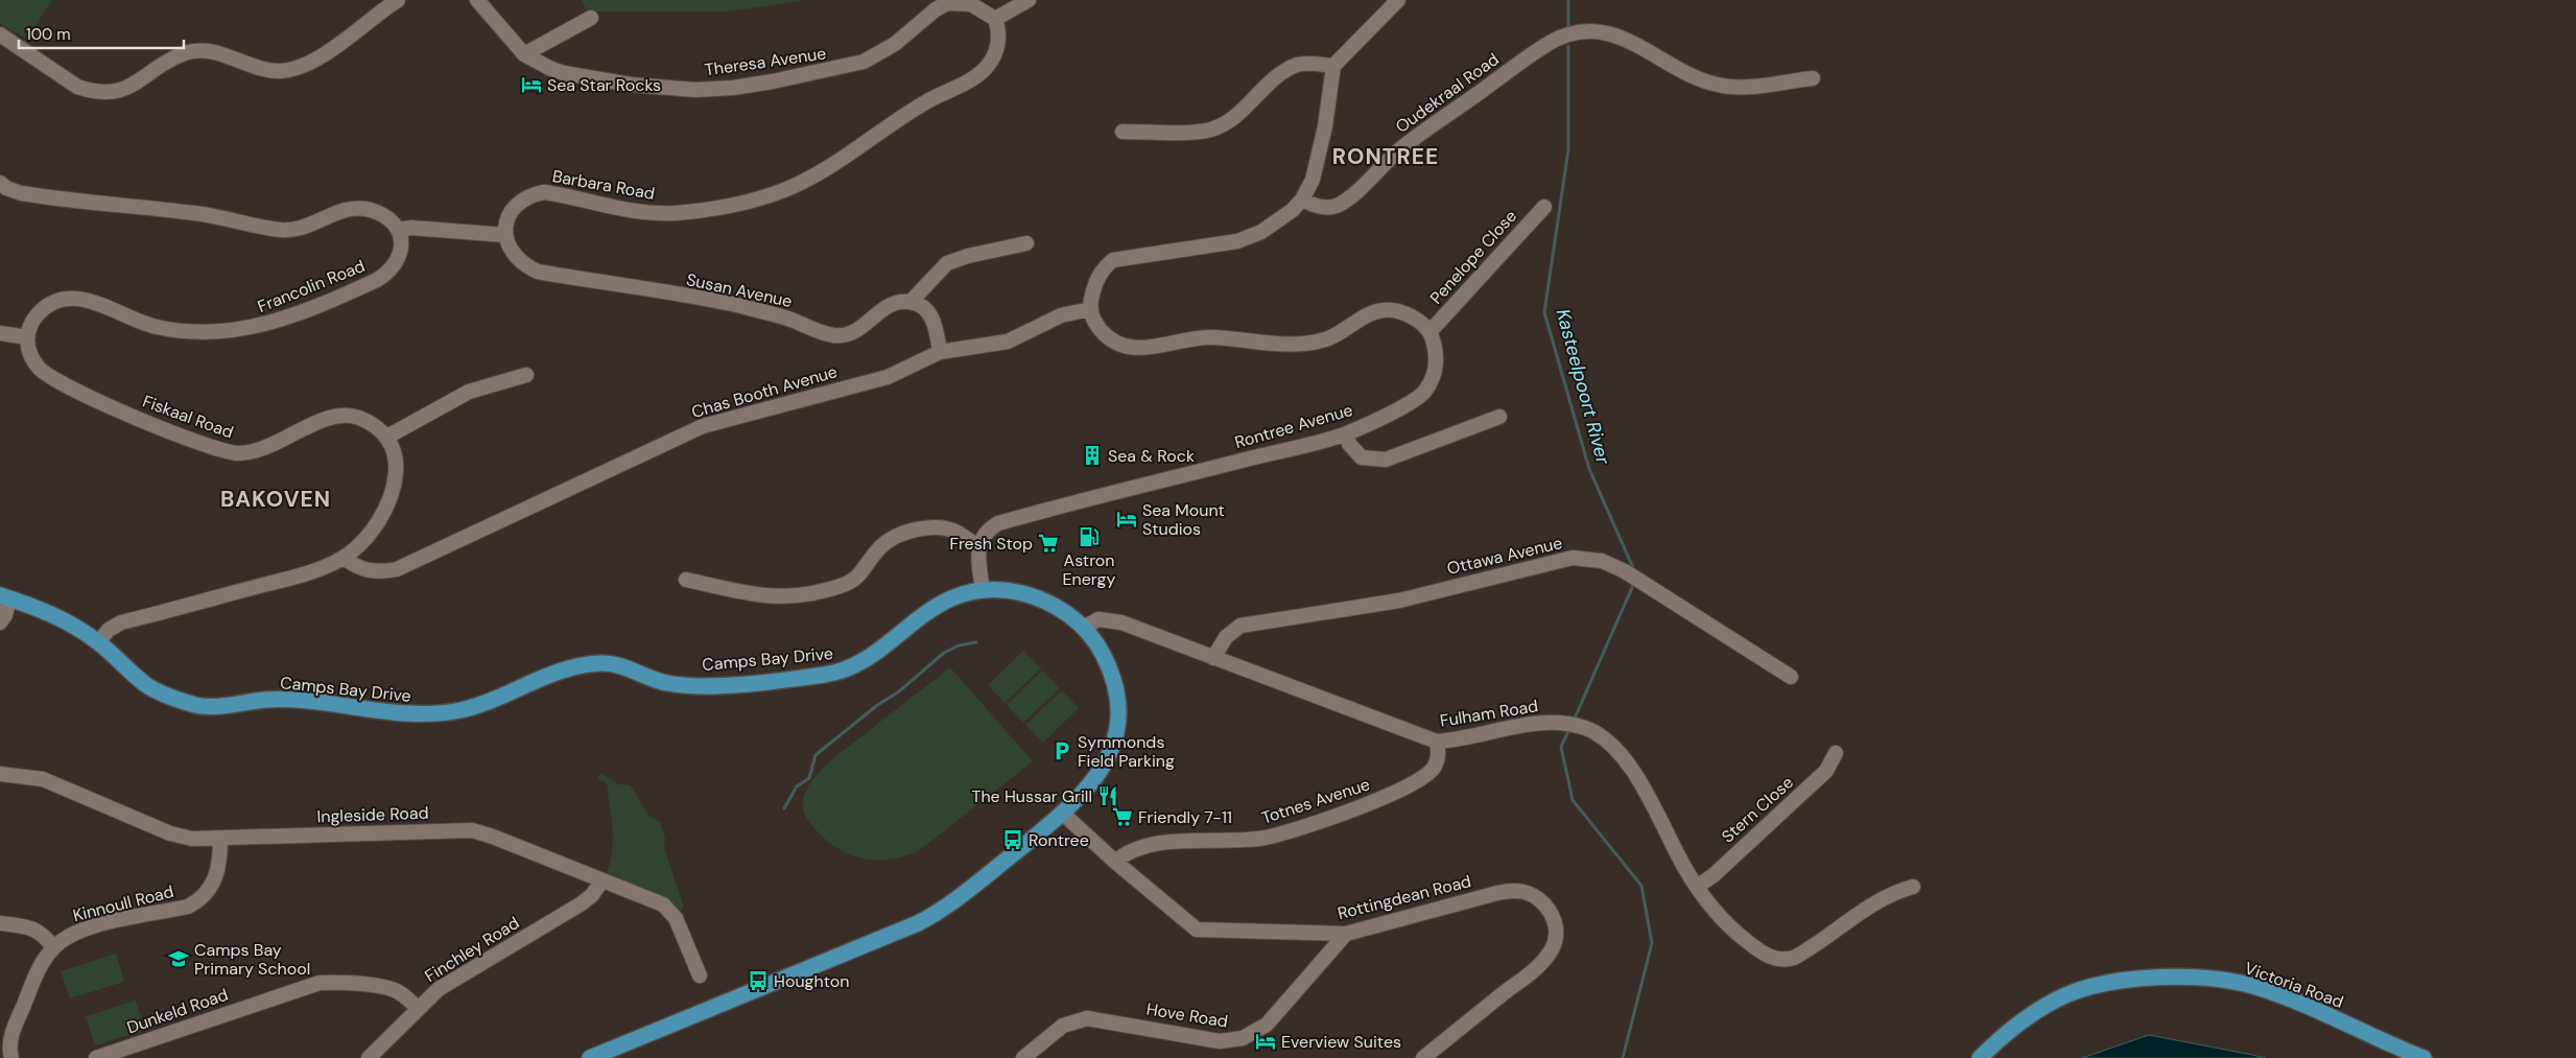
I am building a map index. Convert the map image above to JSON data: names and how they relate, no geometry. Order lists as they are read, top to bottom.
{
  "streets": {
    "main road": ["Camps Bay Drive", "Victoria Road"],
    "street": [
      "Theresa Avenue",
      "Oudekraal Road",
      "Barbara Road",
      "Penelope Close",
      "Francolin Road",
      "Susan Avenue",
      "Chas Booth Avenue",
      "Fiskaal Road",
      "Rontree Avenue",
      "Ottawa Avenue",
      "Fulham Road",
      "Totnes Avenue",
      "Stern Close",
      "Ingleside Road",
      "Rottingdean Road",
      "Kinnoull Road",
      "Finchley Road",
      "Dunkeld Road",
      "Hove Road"
    ]
  },
  "crossings": [
    ["Theresa Avenue", "Barbara Road"],
    ["Barbara Road", "Susan Avenue"],
    ["Penelope Close", "Rontree Avenue"],
    ["Francolin Road", "Fiskaal Road"],
    ["Ottawa Avenue", "Fulham Road"],
    ["Camps Bay Drive", "Fulham Road"],
    ["Camps Bay Drive", "Rottingdean Road"],
    ["Fulham Road", "Totnes Avenue"],
    ["Fulham Road", "Stern Close"],
    ["Totnes Avenue", "Rottingdean Road"],
    ["Ingleside Road", "Kinnoull Road"],
    ["Ingleside Road", "Finchley Road"],
    ["Rottingdean Road", "Hove Road"],
    ["Finchley Road", "Dunkeld Road"]
  ],
  "districts": ["RONTREE", "BAKOVEN"],
  "water": ["Kasteelpoort River"],
  "places": {
    "hotel": ["Sea Star Rocks", "Sea Mount Studios", "Everview Suites"],
    "building": ["Sea & Rock"],
    "fuel station": ["Astron Energy"],
    "supermarket": ["Fresh Stop", "Friendly 7-11"],
    "parking": ["Symmonds Field Parking"],
    "restaurant": ["The Hussar Grill"],
    "bus stop": ["Rontree", "Houghton"],
    "school or university": ["Camps Bay Primary School"]
  },
  "scale_bar": "100 m"
}
